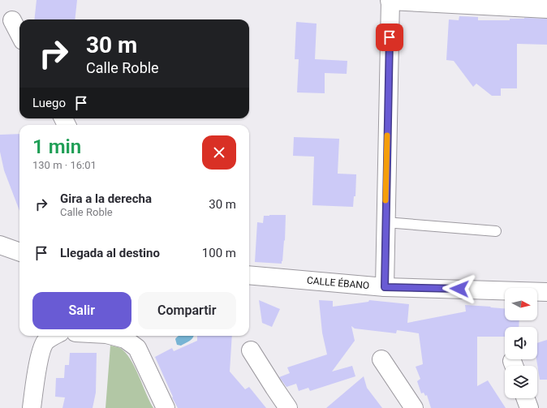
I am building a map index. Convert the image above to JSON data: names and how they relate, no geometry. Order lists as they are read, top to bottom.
{
  "streets": {
    "street": ["CALLE ÉBANO"]
  },
  "north": "right",
  "page": {
    "turn": ["30 m", "Calle Roble"],
    "then": "Luego",
    "heading": ["1 min", "130 m · 16:01"],
    "list": [
      {
        "name": "Gira a la derecha",
        "note": "Calle Roble",
        "value": "30 m"
      },
      {
        "name": "Llegada al destino",
        "value": "100 m"
      }
    ],
    "buttons": ["Salir", "Compartir"]
  }
}
